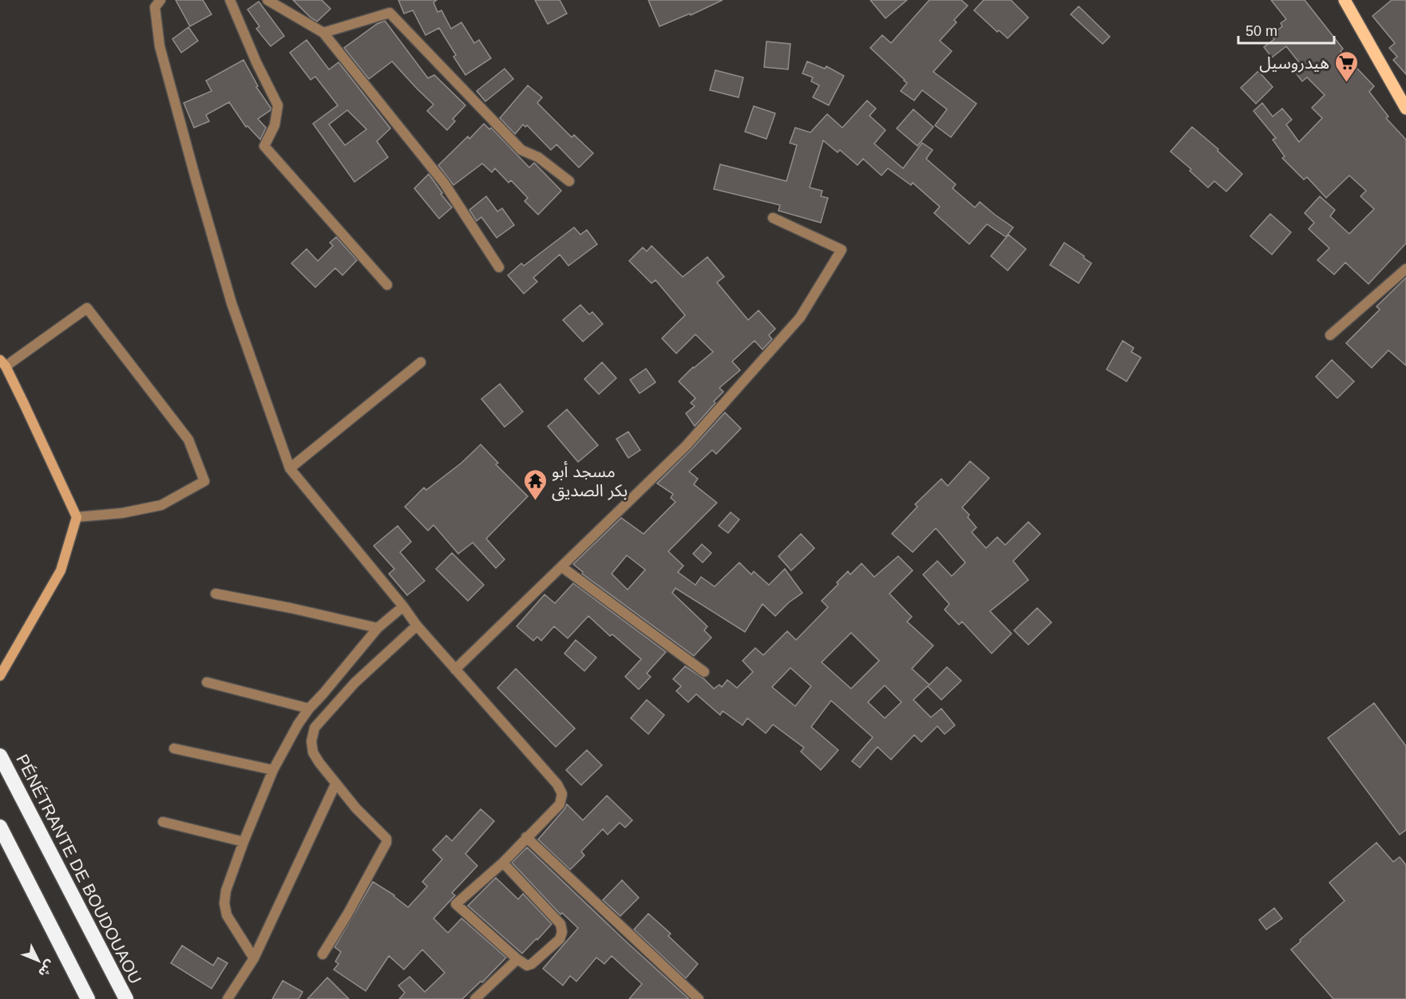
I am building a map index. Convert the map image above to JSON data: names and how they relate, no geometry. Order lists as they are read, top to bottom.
{
  "streets": {
    "highway": ["PÉNÉTRANTE DE BOUDOUAOU"]
  },
  "places": {
    "supermarket": ["هيدروسيل"],
    "temple": ["مسجد أبو بكر الصديق"]
  },
  "scale_bar": "50 m",
  "north": "bottom right"
}
